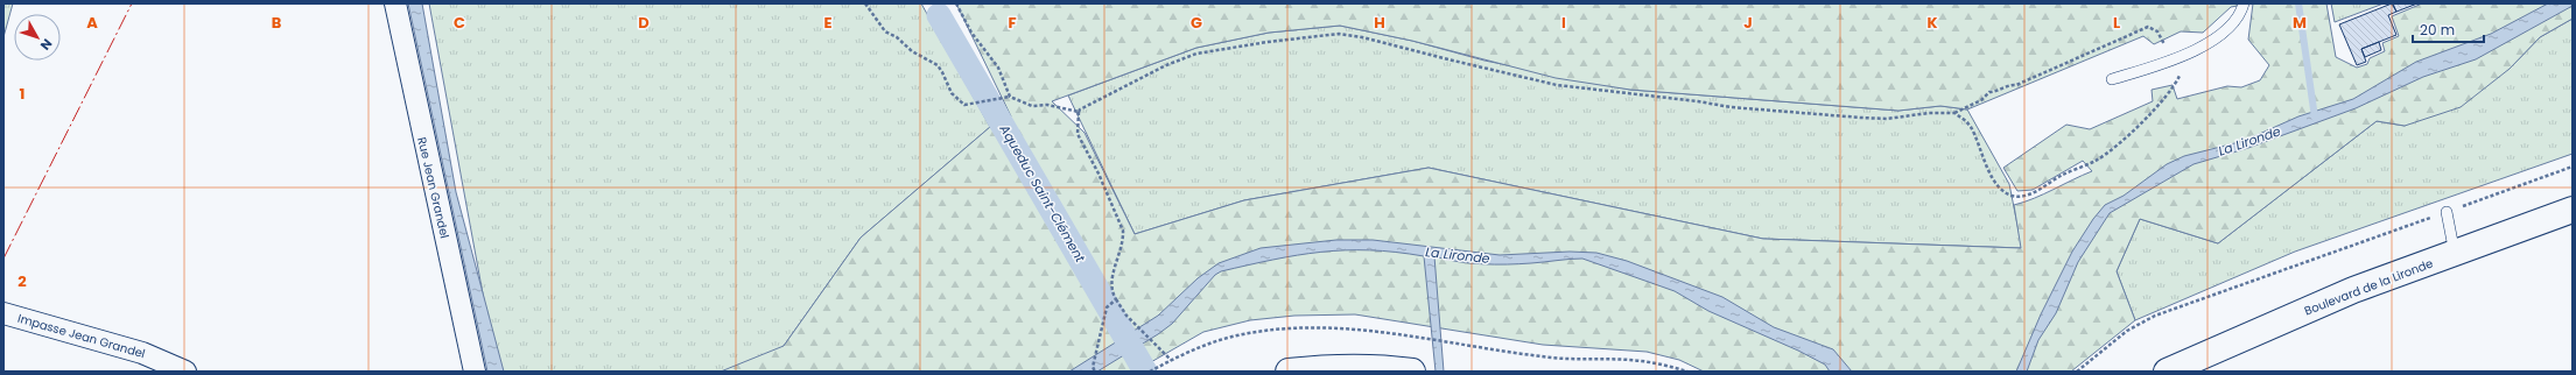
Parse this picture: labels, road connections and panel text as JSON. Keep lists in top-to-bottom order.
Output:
{
  "streets": {
    "street": ["Rue Jean Grandel", "Boulevard de la Lironde", "Impasse Jean Grandel"]
  },
  "water": ["La Lironde", "Aqueduc Saint-Clément"],
  "scale_bar": "20 m",
  "north": "bottom right",
  "grid": {
    "columns": [
      "A",
      "B",
      "C",
      "D",
      "E",
      "F",
      "G",
      "H",
      "I",
      "J",
      "K",
      "L",
      "M"
    ],
    "rows": ["1", "2"]
  }
}
